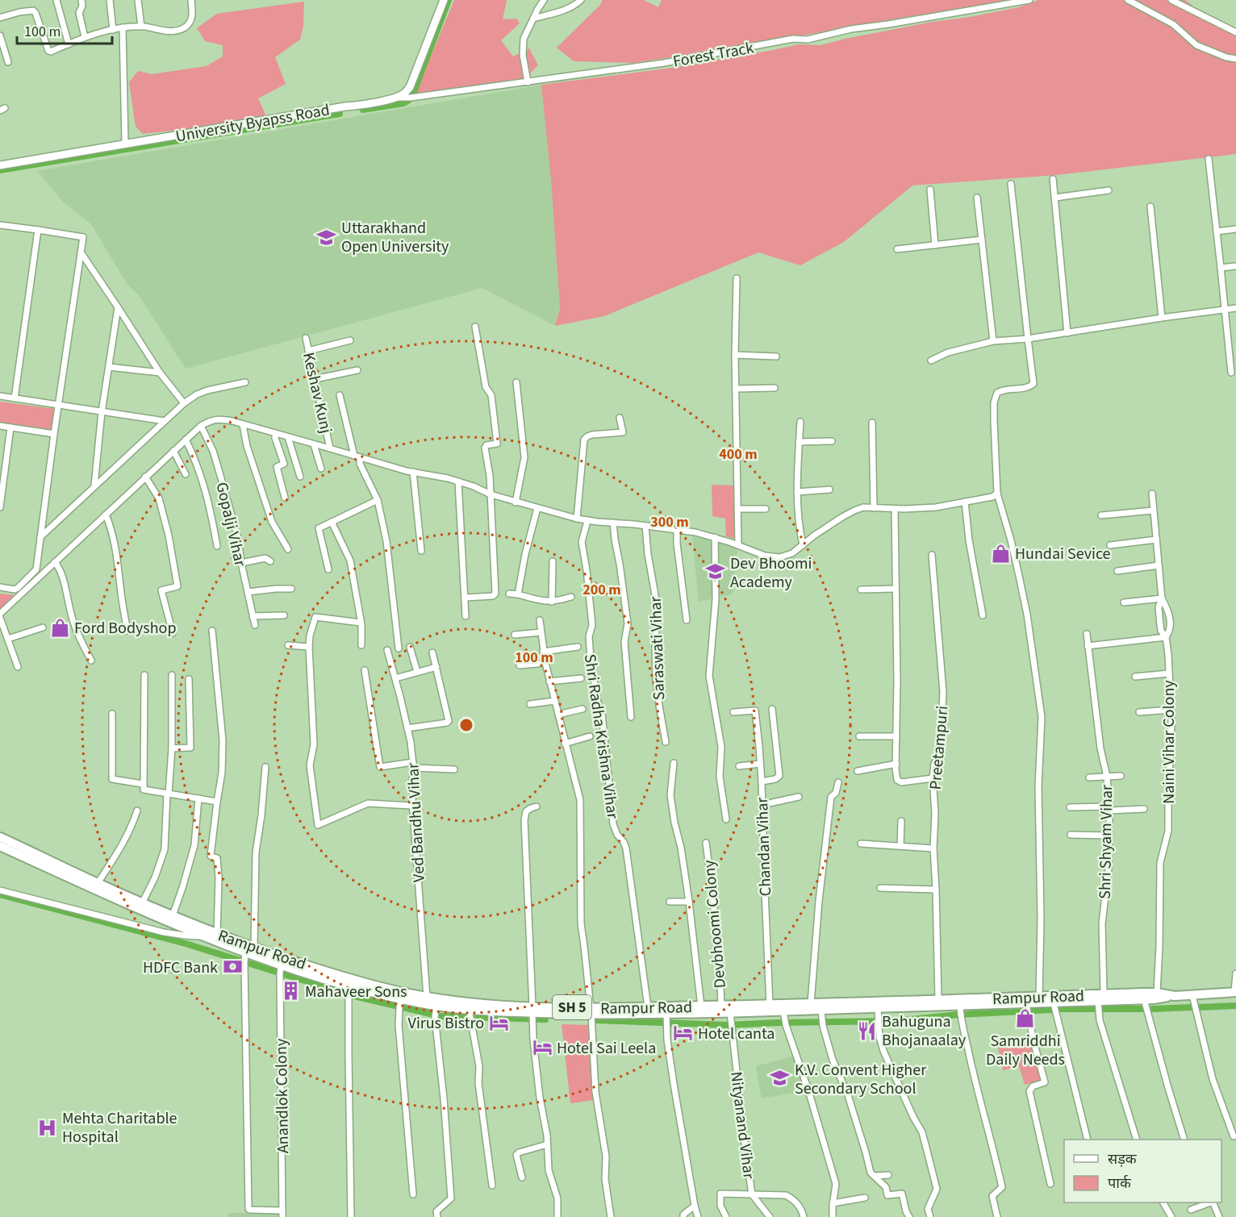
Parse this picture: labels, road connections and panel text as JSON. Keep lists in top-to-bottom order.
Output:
{
  "streets": {
    "main road": ["University Byapss Road", "Rampur Road", "SH 5"],
    "street": [
      "Forest Track",
      "Keshav Kunj",
      "Gopalji Vihar",
      "Saraswati Vihar",
      "Shri Radha Krishna Vihar",
      "Naini Vihar Colony",
      "Preetampuri",
      "Ved Bandhu Vihar",
      "Shri Shyam Vihar",
      "Chandan Vihar",
      "Devbhoomi Colony",
      "Anandlok Colony",
      "Nityanand Vihar"
    ]
  },
  "crossings": [
    ["Forest Track", "University Byapss Road"],
    ["Shri Radha Krishna Vihar", "Rampur Road"],
    ["Naini Vihar Colony", "Rampur Road"],
    ["Preetampuri", "Rampur Road"],
    ["Ved Bandhu Vihar", "Rampur Road"],
    ["Shri Shyam Vihar", "Rampur Road"],
    ["Chandan Vihar", "Rampur Road"],
    ["Devbhoomi Colony", "Rampur Road"]
  ],
  "places": {
    "school or university": ["Uttarakhand Open University", "Dev Bhoomi Academy", "K.V. Convent Higher Secondary School"],
    "shop": ["Hundai Sevice", "Ford Bodyshop", "Samriddhi Daily Needs"],
    "bank": ["HDFC Bank"],
    "building": ["Mahaveer Sons"],
    "hotel": ["Virus Bistro", "Hotel canta", "Hotel Sai Leela"],
    "restaurant": ["Bahuguna Bhojanaalay"],
    "hospital": ["Mehta Charitable Hospital"]
  },
  "legend": ["सड़क", "पार्क"],
  "scale_bar": "100 m",
  "rings": [
    "400 m",
    "300 m",
    "200 m",
    "100 m"
  ]
}
